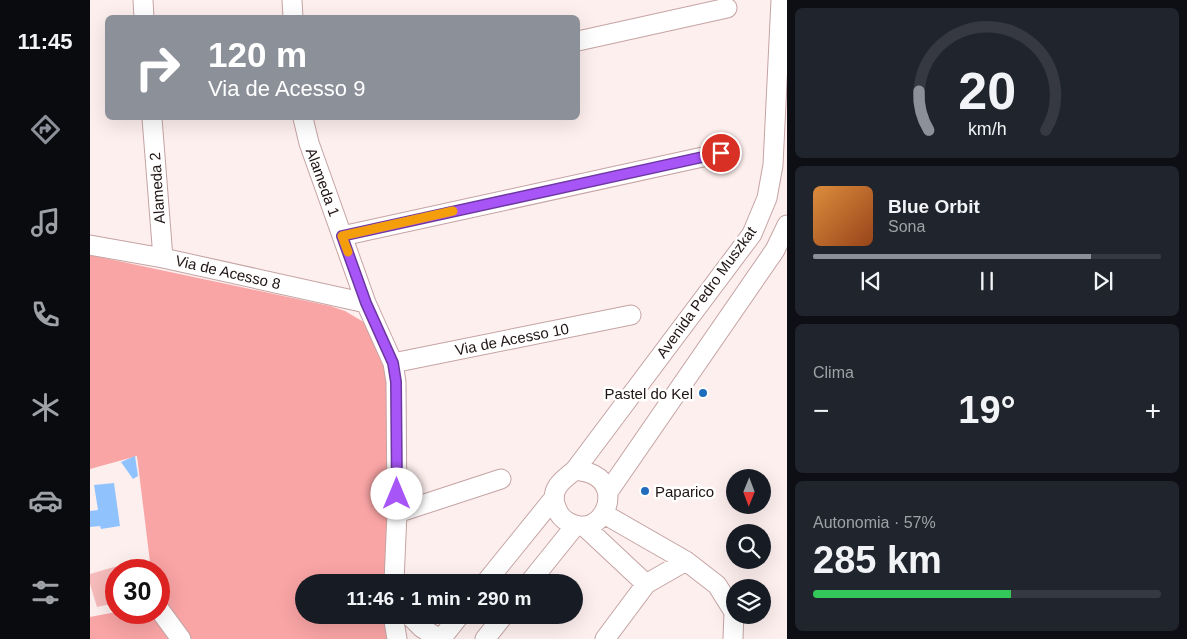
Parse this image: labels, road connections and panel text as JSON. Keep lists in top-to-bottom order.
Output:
{
  "streets": {
    "street": [
      "Alameda 1",
      "Alameda 2",
      "Via de Acesso 8",
      "Avenida Pedro Muszkat",
      "Via de Acesso 10"
    ]
  },
  "crossings": [
    ["Alameda 1", "Via de Acesso 8"],
    ["Alameda 1", "Via de Acesso 10"],
    ["Alameda 2", "Via de Acesso 8"]
  ],
  "places": ["Pastel do Kel", "Paparico"],
  "north": "bottom",
  "page": {
    "tabs": "11:45",
    "turn": ["120 m", "Via de Acesso 9"],
    "song": ["Blue Orbit", "Sona"],
    "tile": [
      "Clima",
      ["Autonomia · 57%", "285 km"]
    ],
    "heat": ["−", "19°", "+"],
    "limit": "30",
    "trip": "11:46 · 1 min · 290 m",
    "gauge": ["20", "km/h"]
  }
}
